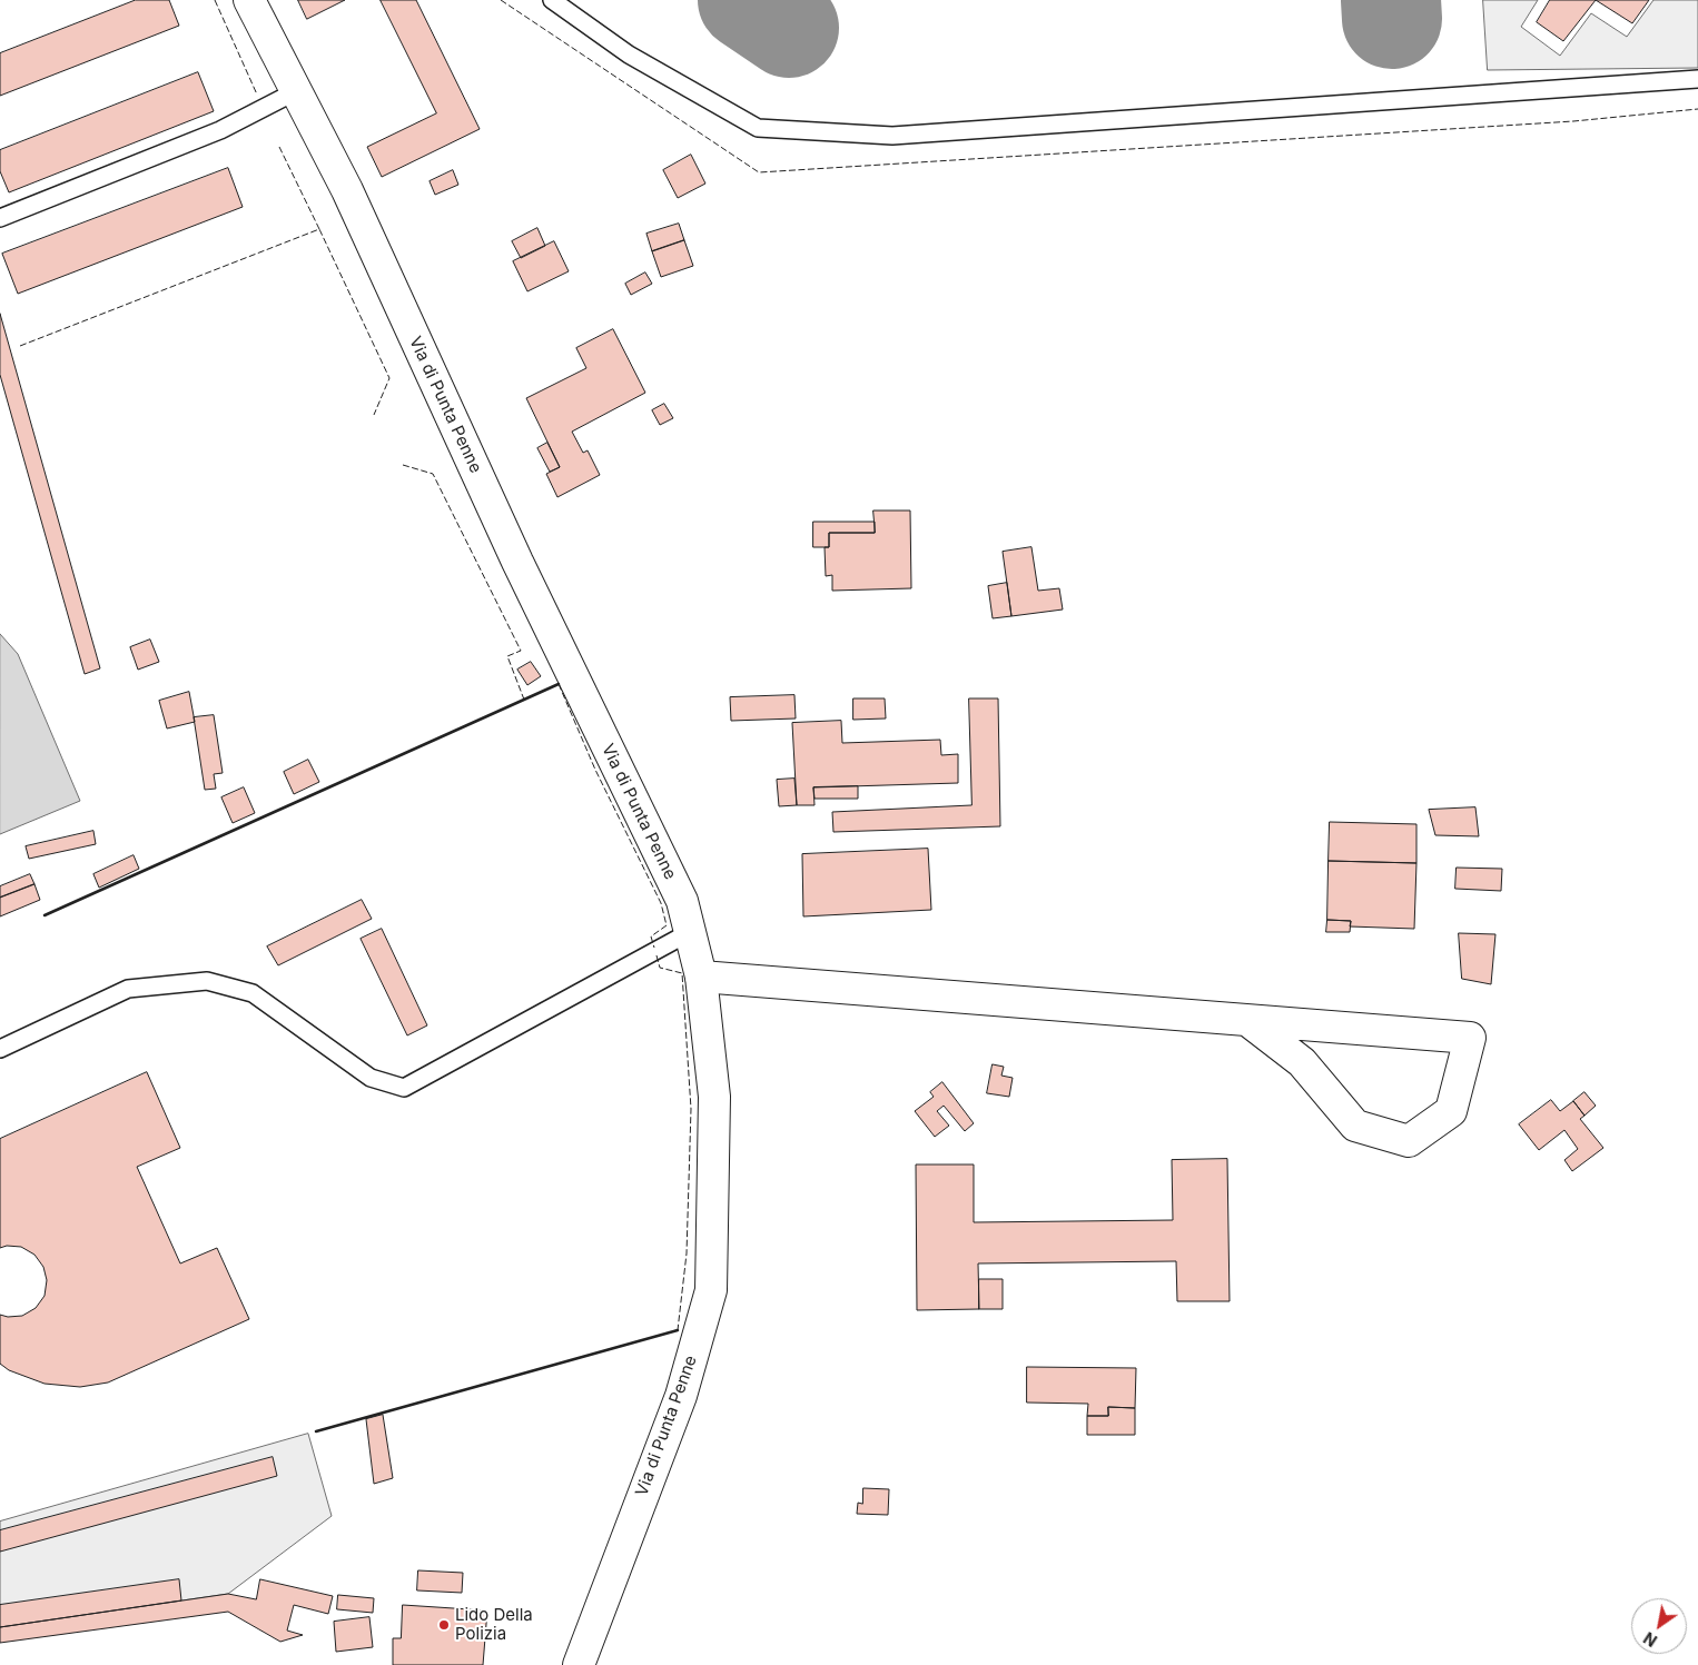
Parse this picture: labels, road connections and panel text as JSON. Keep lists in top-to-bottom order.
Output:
{
  "streets": {
    "street": ["Via di Punta Penne"]
  },
  "places": ["Lido Della Polizia"],
  "north": "bottom left"
}
